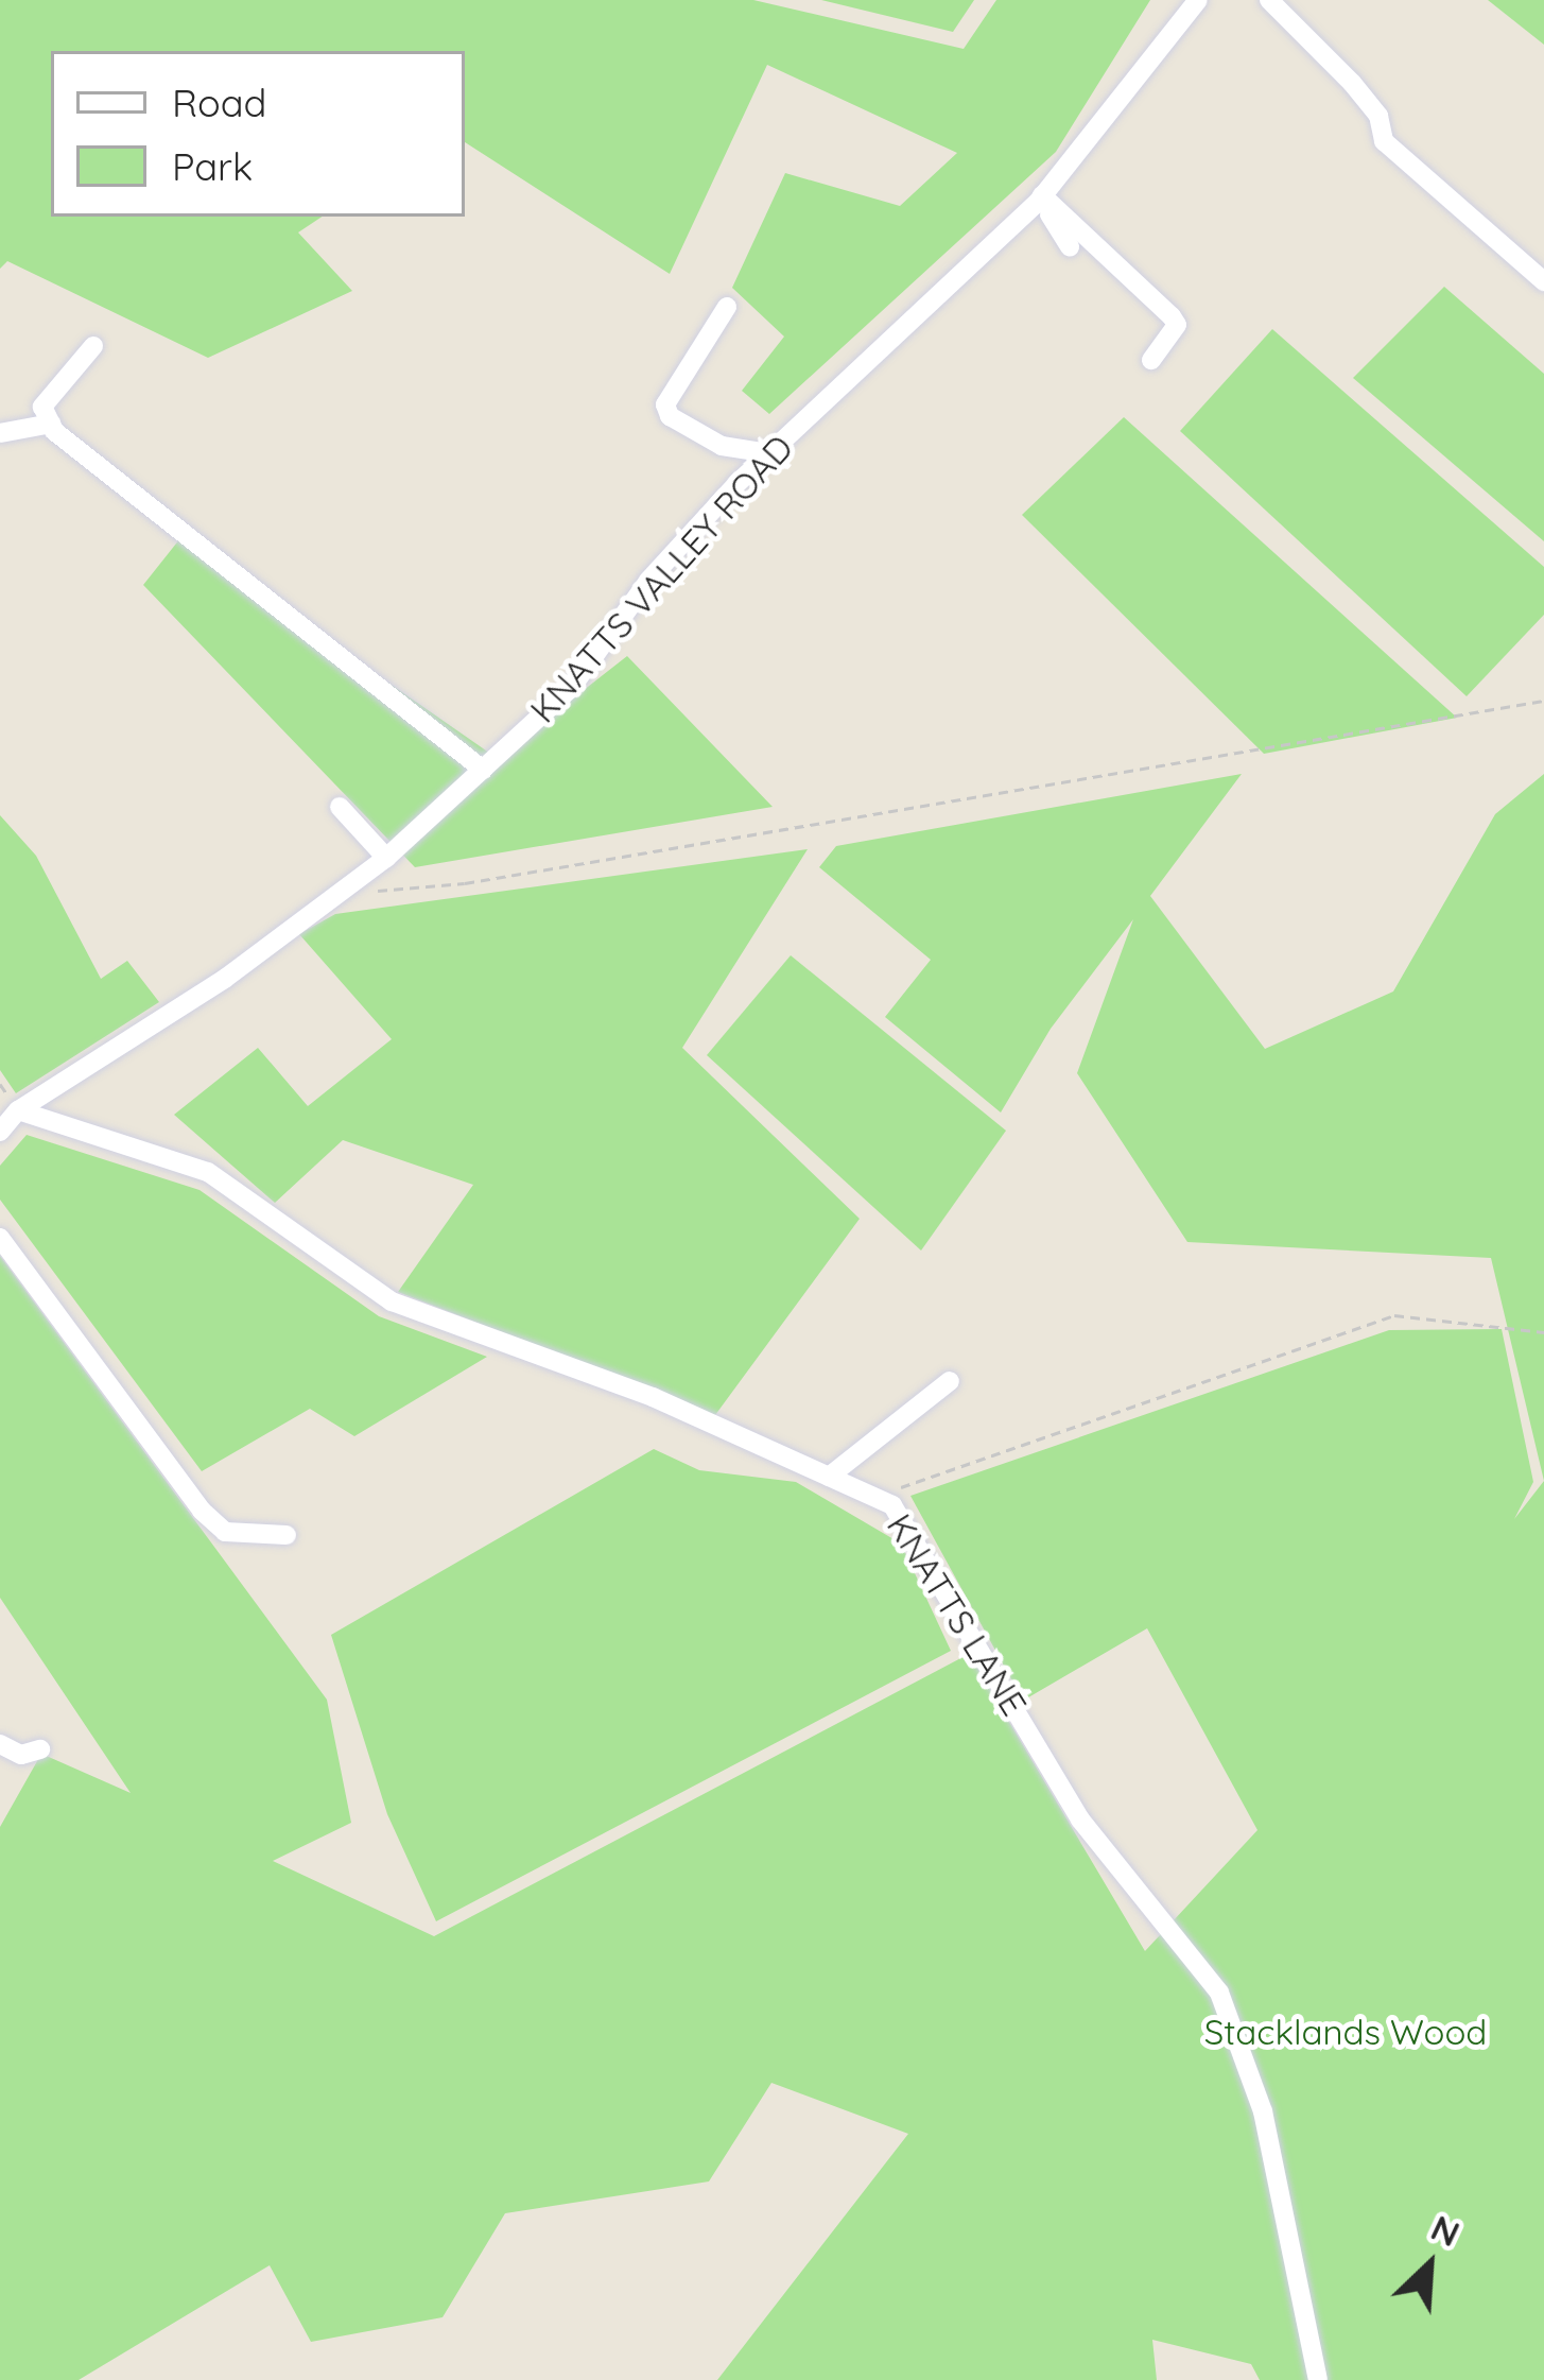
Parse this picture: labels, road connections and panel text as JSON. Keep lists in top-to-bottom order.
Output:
{
  "streets": {
    "street": ["KNATTS VALLEY ROAD", "KNATTS LANE"]
  },
  "crossings": [
    ["KNATTS VALLEY ROAD", "KNATTS LANE"]
  ],
  "parks": ["Stacklands Wood"],
  "legend": ["Road", "Park"],
  "north": "top right"
}
